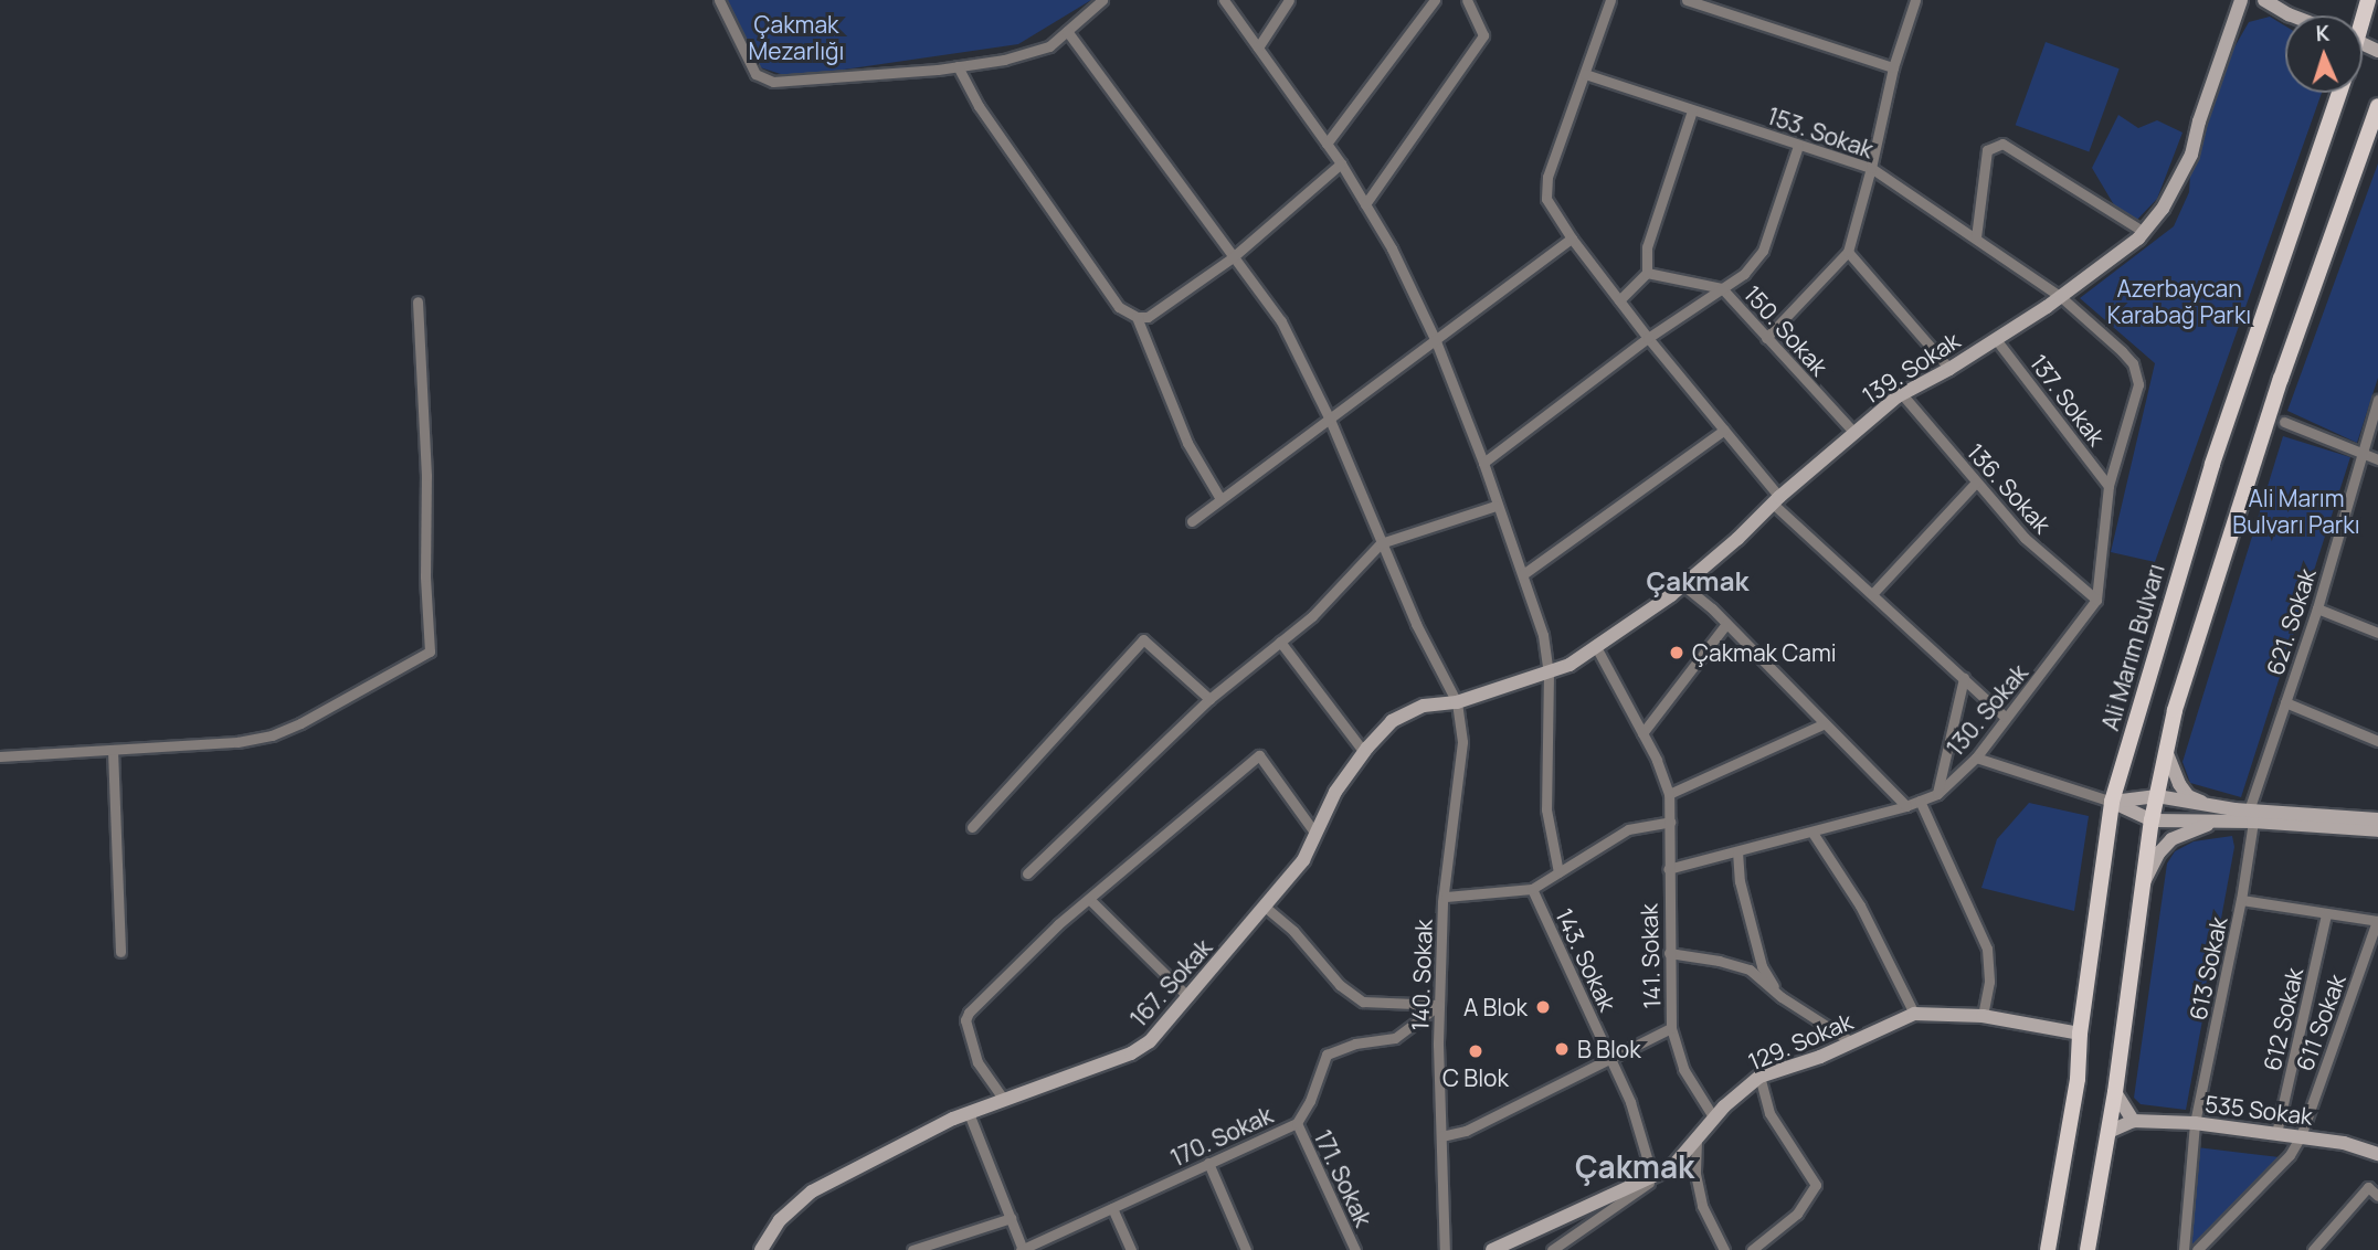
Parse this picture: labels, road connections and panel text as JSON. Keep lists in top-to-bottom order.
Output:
{
  "streets": {
    "main road": ["Ali Marım Bulvarı"],
    "street": [
      "153. Sokak",
      "150. Sokak",
      "139. Sokak",
      "137. Sokak",
      "136. Sokak",
      "621. Sokak",
      "130. Sokak",
      "141. Sokak",
      "143. Sokak",
      "613 Sokak",
      "140. Sokak",
      "167. Sokak",
      "612 Sokak",
      "611 Sokak",
      "129. Sokak",
      "535 Sokak",
      "170. Sokak",
      "171. Sokak"
    ]
  },
  "crossings": [
    ["153. Sokak", "139. Sokak"],
    ["153. Sokak", "130. Sokak"],
    ["150. Sokak", "139. Sokak"],
    ["139. Sokak", "137. Sokak"],
    ["139. Sokak", "136. Sokak"],
    ["139. Sokak", "141. Sokak"],
    ["139. Sokak", "140. Sokak"],
    ["139. Sokak", "167. Sokak"],
    ["137. Sokak", "130. Sokak"],
    ["136. Sokak", "130. Sokak"],
    ["621. Sokak", "613 Sokak"],
    ["Ali Marım Bulvarı", "129. Sokak"],
    ["130. Sokak", "141. Sokak"],
    ["141. Sokak", "143. Sokak"],
    ["141. Sokak", "140. Sokak"],
    ["143. Sokak", "129. Sokak"],
    ["613 Sokak", "535 Sokak"],
    ["140. Sokak", "167. Sokak"],
    ["140. Sokak", "170. Sokak"],
    ["612 Sokak", "535 Sokak"],
    ["611 Sokak", "535 Sokak"],
    ["170. Sokak", "171. Sokak"]
  ],
  "districts": ["Çakmak", "Çakmak"],
  "parks": ["Çakmak Mezarlığı", "Azerbaycan Karabağ Parkı", "Ali Marım Bulvarı Parkı"],
  "places": [
    "Çakmak Cami",
    "A Blok",
    "B Blok",
    "C Blok"
  ],
  "north": "top"
}
